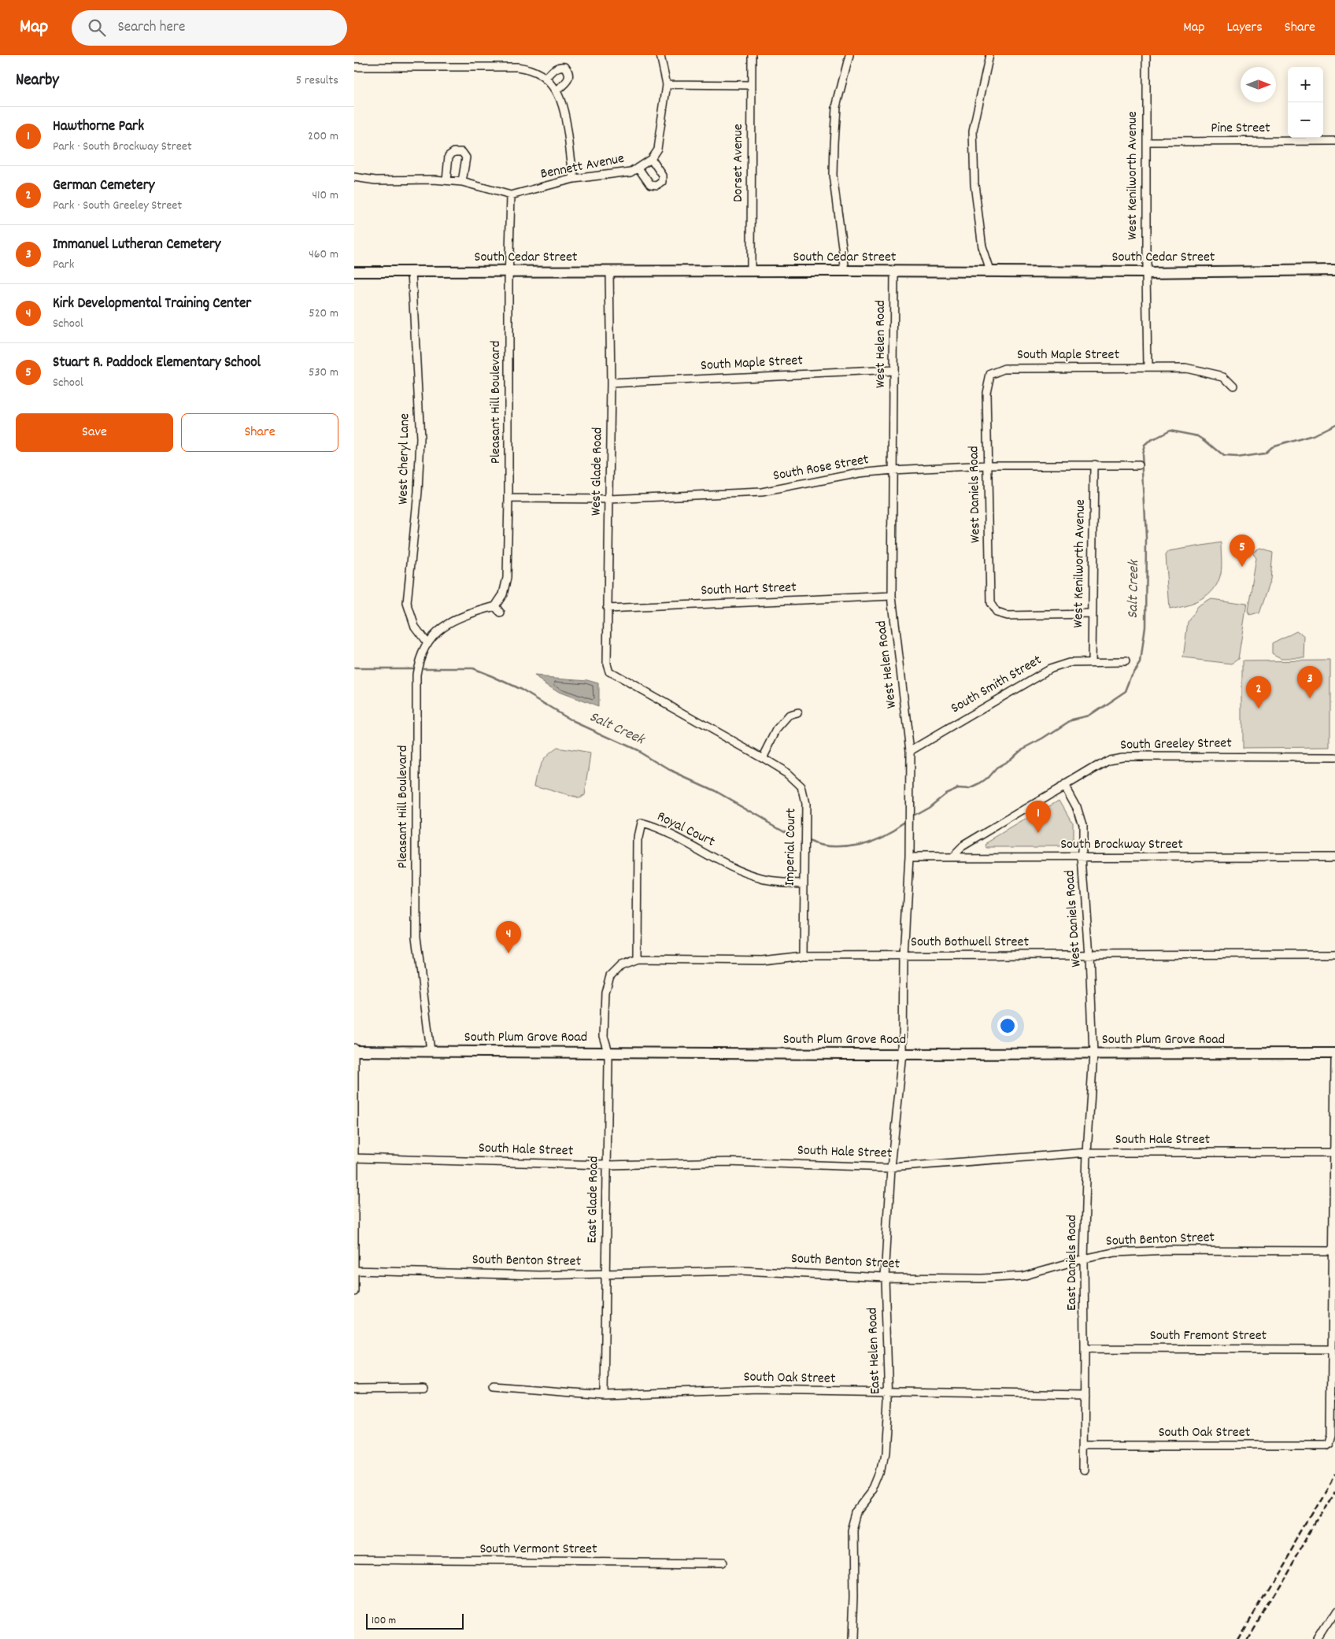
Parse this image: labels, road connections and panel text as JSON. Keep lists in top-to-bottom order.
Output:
{
  "streets": {
    "street": [
      "Pine Street",
      "Dorset Avenue",
      "Bennett Avenue",
      "West Kenilworth Avenue",
      "South Cedar Street",
      "West Helen Road",
      "South Maple Street",
      "Pleasant Hill Boulevard",
      "West Cheryl Lane",
      "South Rose Street",
      "West Glade Road",
      "West Daniels Road",
      "South Hart Street",
      "South Smith Street",
      "South Greeley Street",
      "Royal Court",
      "South Brockway Street",
      "Imperial Court",
      "South Bothwell Street",
      "South Plum Grove Road",
      "South Hale Street",
      "East Glade Road",
      "South Benton Street",
      "East Daniels Road",
      "South Fremont Street",
      "East Helen Road",
      "South Oak Street",
      "South Vermont Street"
    ]
  },
  "crossings": [
    ["Pine Street", "West Kenilworth Avenue"],
    ["Dorset Avenue", "South Cedar Street"],
    ["Bennett Avenue", "Pleasant Hill Boulevard"],
    ["West Kenilworth Avenue", "South Cedar Street"],
    ["West Kenilworth Avenue", "South Maple Street"],
    ["West Kenilworth Avenue", "South Rose Street"],
    ["West Kenilworth Avenue", "West Daniels Road"],
    ["West Kenilworth Avenue", "South Smith Street"],
    ["South Cedar Street", "West Helen Road"],
    ["South Cedar Street", "Pleasant Hill Boulevard"],
    ["South Cedar Street", "West Cheryl Lane"],
    ["South Cedar Street", "West Glade Road"],
    ["West Helen Road", "South Maple Street"],
    ["West Helen Road", "South Rose Street"],
    ["West Helen Road", "South Hart Street"],
    ["West Helen Road", "South Smith Street"],
    ["West Helen Road", "South Brockway Street"],
    ["West Helen Road", "South Bothwell Street"],
    ["West Helen Road", "South Plum Grove Road"],
    ["West Helen Road", "East Helen Road"],
    ["South Maple Street", "West Glade Road"],
    ["South Maple Street", "West Daniels Road"],
    ["Pleasant Hill Boulevard", "West Cheryl Lane"],
    ["Pleasant Hill Boulevard", "South Rose Street"],
    ["Pleasant Hill Boulevard", "South Plum Grove Road"],
    ["South Rose Street", "West Glade Road"],
    ["South Rose Street", "West Daniels Road"],
    ["West Glade Road", "South Hart Street"],
    ["West Glade Road", "Imperial Court"],
    ["West Daniels Road", "South Greeley Street"],
    ["West Daniels Road", "South Brockway Street"],
    ["West Daniels Road", "South Bothwell Street"],
    ["West Daniels Road", "South Plum Grove Road"],
    ["West Daniels Road", "East Daniels Road"],
    ["South Greeley Street", "South Brockway Street"],
    ["Royal Court", "Imperial Court"],
    ["Royal Court", "South Bothwell Street"],
    ["Imperial Court", "South Bothwell Street"],
    ["South Bothwell Street", "South Plum Grove Road"],
    ["South Bothwell Street", "East Glade Road"],
    ["South Plum Grove Road", "East Glade Road"],
    ["South Plum Grove Road", "East Daniels Road"],
    ["South Plum Grove Road", "East Helen Road"],
    ["South Hale Street", "East Glade Road"],
    ["South Hale Street", "East Daniels Road"],
    ["South Hale Street", "East Helen Road"],
    ["East Glade Road", "South Benton Street"],
    ["East Glade Road", "South Oak Street"],
    ["South Benton Street", "East Daniels Road"],
    ["South Benton Street", "East Helen Road"],
    ["East Daniels Road", "South Fremont Street"],
    ["East Daniels Road", "South Oak Street"],
    ["South Fremont Street", "South Oak Street"],
    ["East Helen Road", "South Oak Street"]
  ],
  "water": ["Salt Creek"],
  "scale_bar": "100 m",
  "north": "right",
  "page": {
    "header": "Map",
    "search": "Search here",
    "nav": ["Map", "Layers", "Share"],
    "heading": ["Nearby", "5 results"],
    "map_buttons": ["+", "−"],
    "list": [
      {
        "mark": "1",
        "name": "Hawthorne Park",
        "note": "Park · South Brockway Street",
        "value": "200 m"
      },
      {
        "mark": "2",
        "name": "German Cemetery",
        "note": "Park · South Greeley Street",
        "value": "410 m"
      },
      {
        "mark": "3",
        "name": "Immanuel Lutheran Cemetery",
        "note": "Park",
        "value": "460 m"
      },
      {
        "mark": "4",
        "name": "Kirk Developmental Training Center",
        "note": "School",
        "value": "520 m"
      },
      {
        "mark": "5",
        "name": "Stuart R. Paddock Elementary School",
        "note": "School",
        "value": "530 m"
      }
    ],
    "buttons": ["Save", "Share"],
    "pins": [
      "5",
      "3",
      "2",
      "1",
      "4"
    ],
    "scale": "100 m"
  }
}
